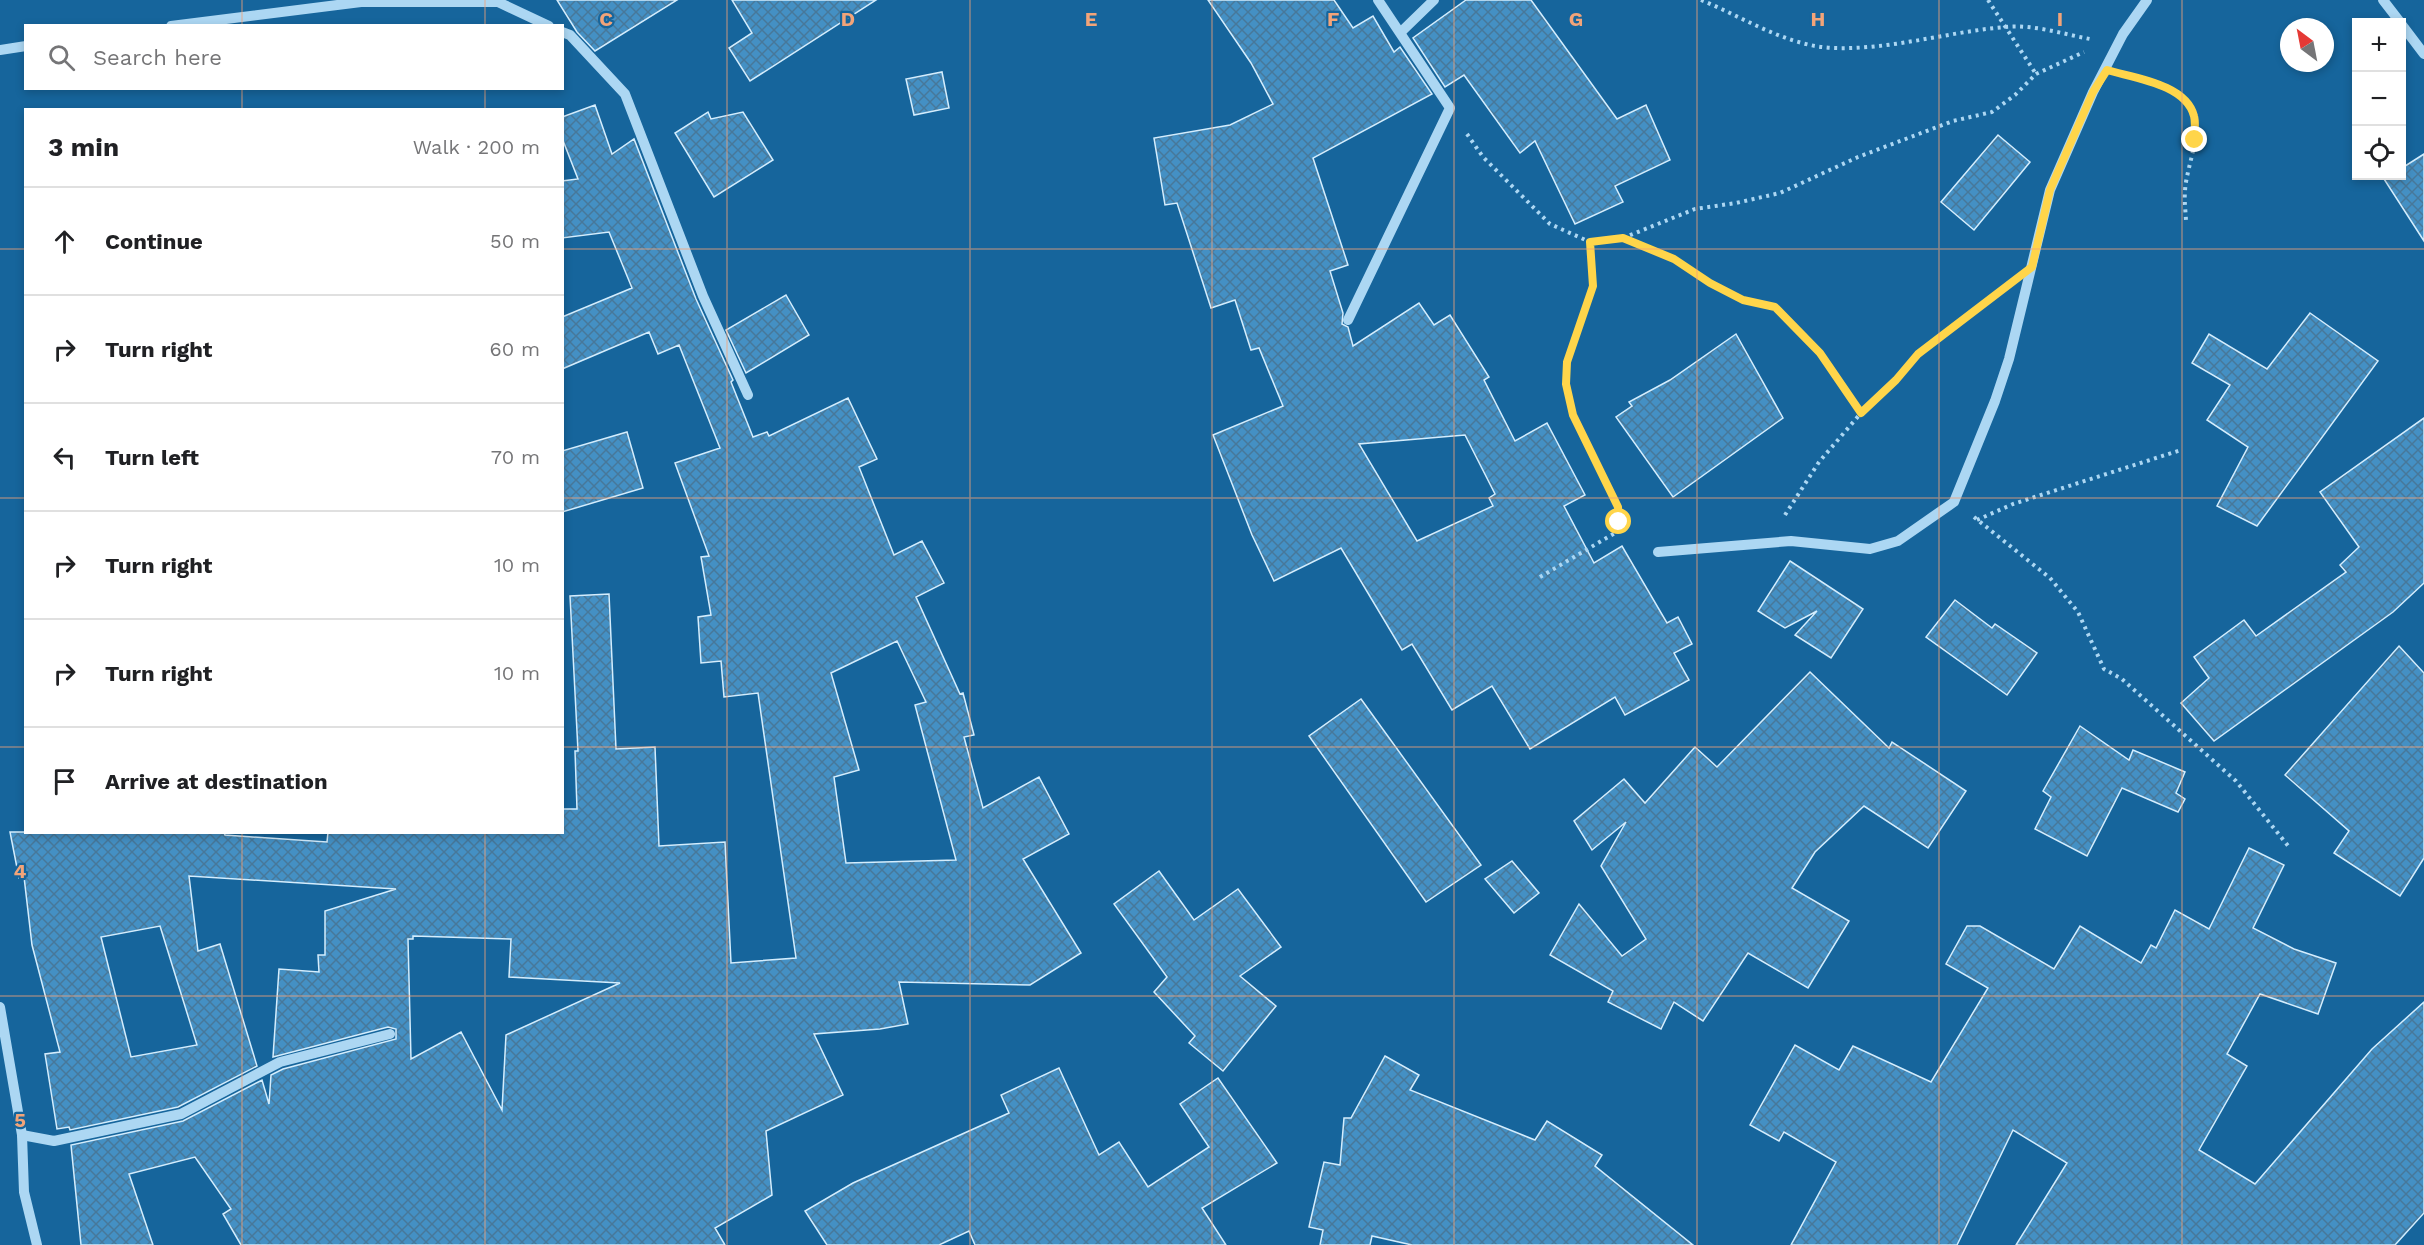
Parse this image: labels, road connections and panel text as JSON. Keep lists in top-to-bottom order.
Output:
{
  "north": "top left",
  "page": {
    "map_buttons": ["+", "−"],
    "search": "Search here",
    "heading": ["3 min", "Walk · 200 m"],
    "list": [
      ["Continue", "50 m"],
      ["Turn right", "60 m"],
      ["Turn left", "70 m"],
      ["Turn right", "10 m"],
      ["Turn right", "10 m"],
      "Arrive at destination"
    ]
  },
  "grid": {
    "columns": [
      "C",
      "D",
      "E",
      "F",
      "G",
      "H",
      "I"
    ],
    "rows": ["4", "5"]
  }
}
